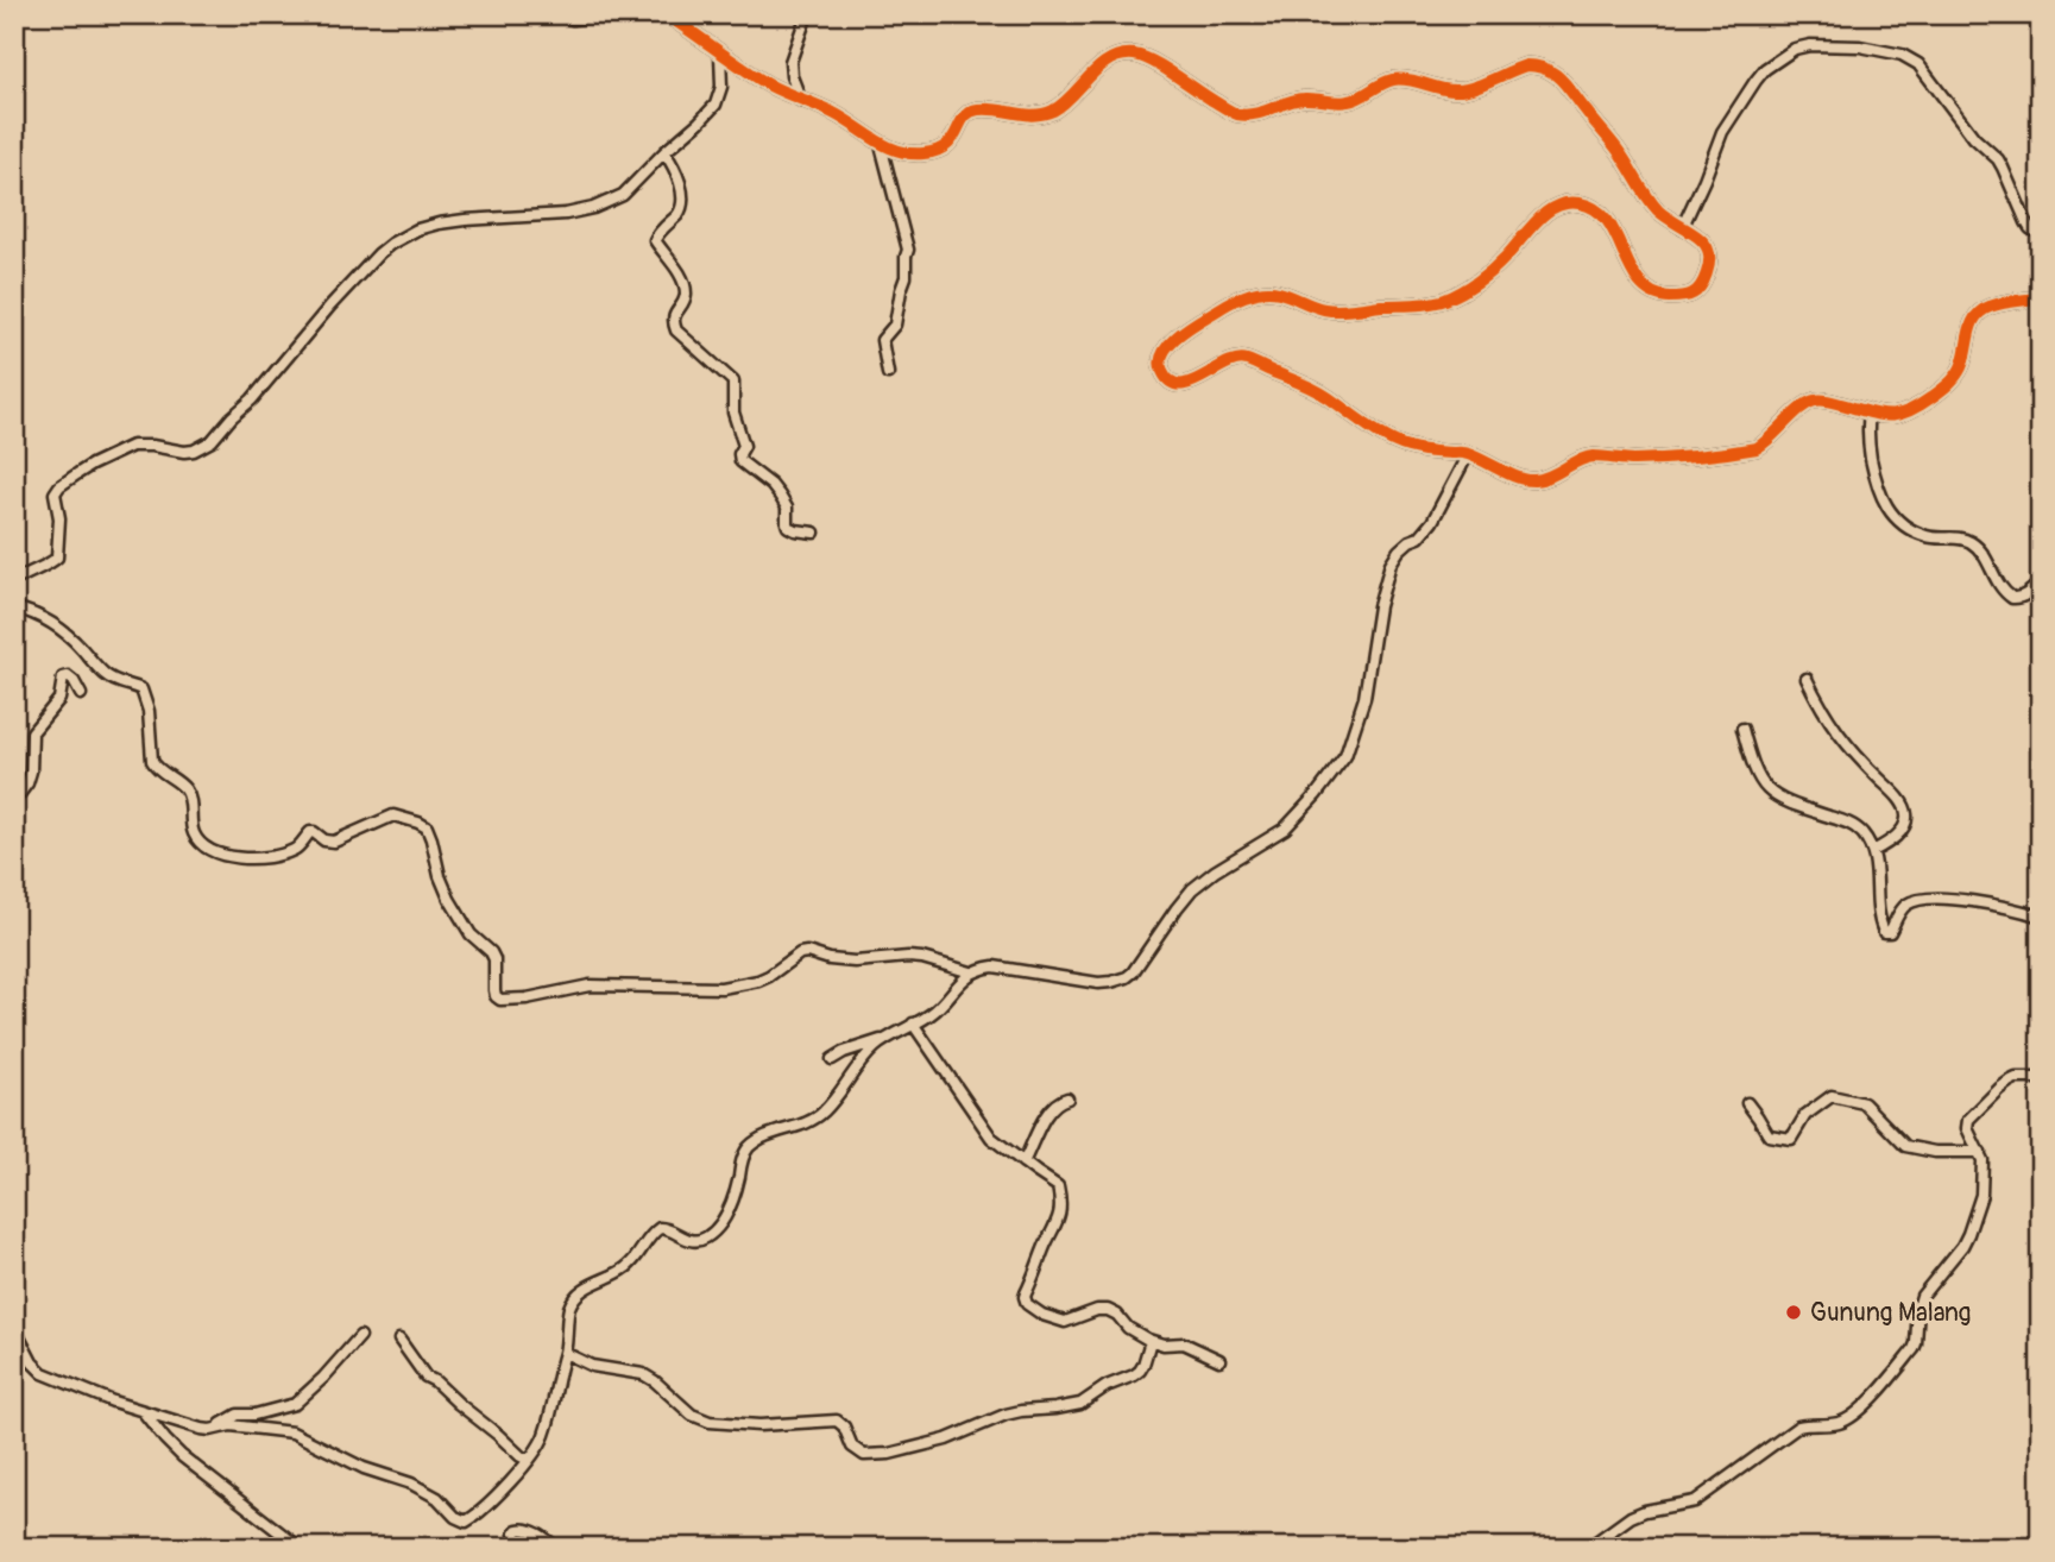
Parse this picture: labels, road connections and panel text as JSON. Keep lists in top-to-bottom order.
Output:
{
  "places": ["Gunung Malang"]
}
